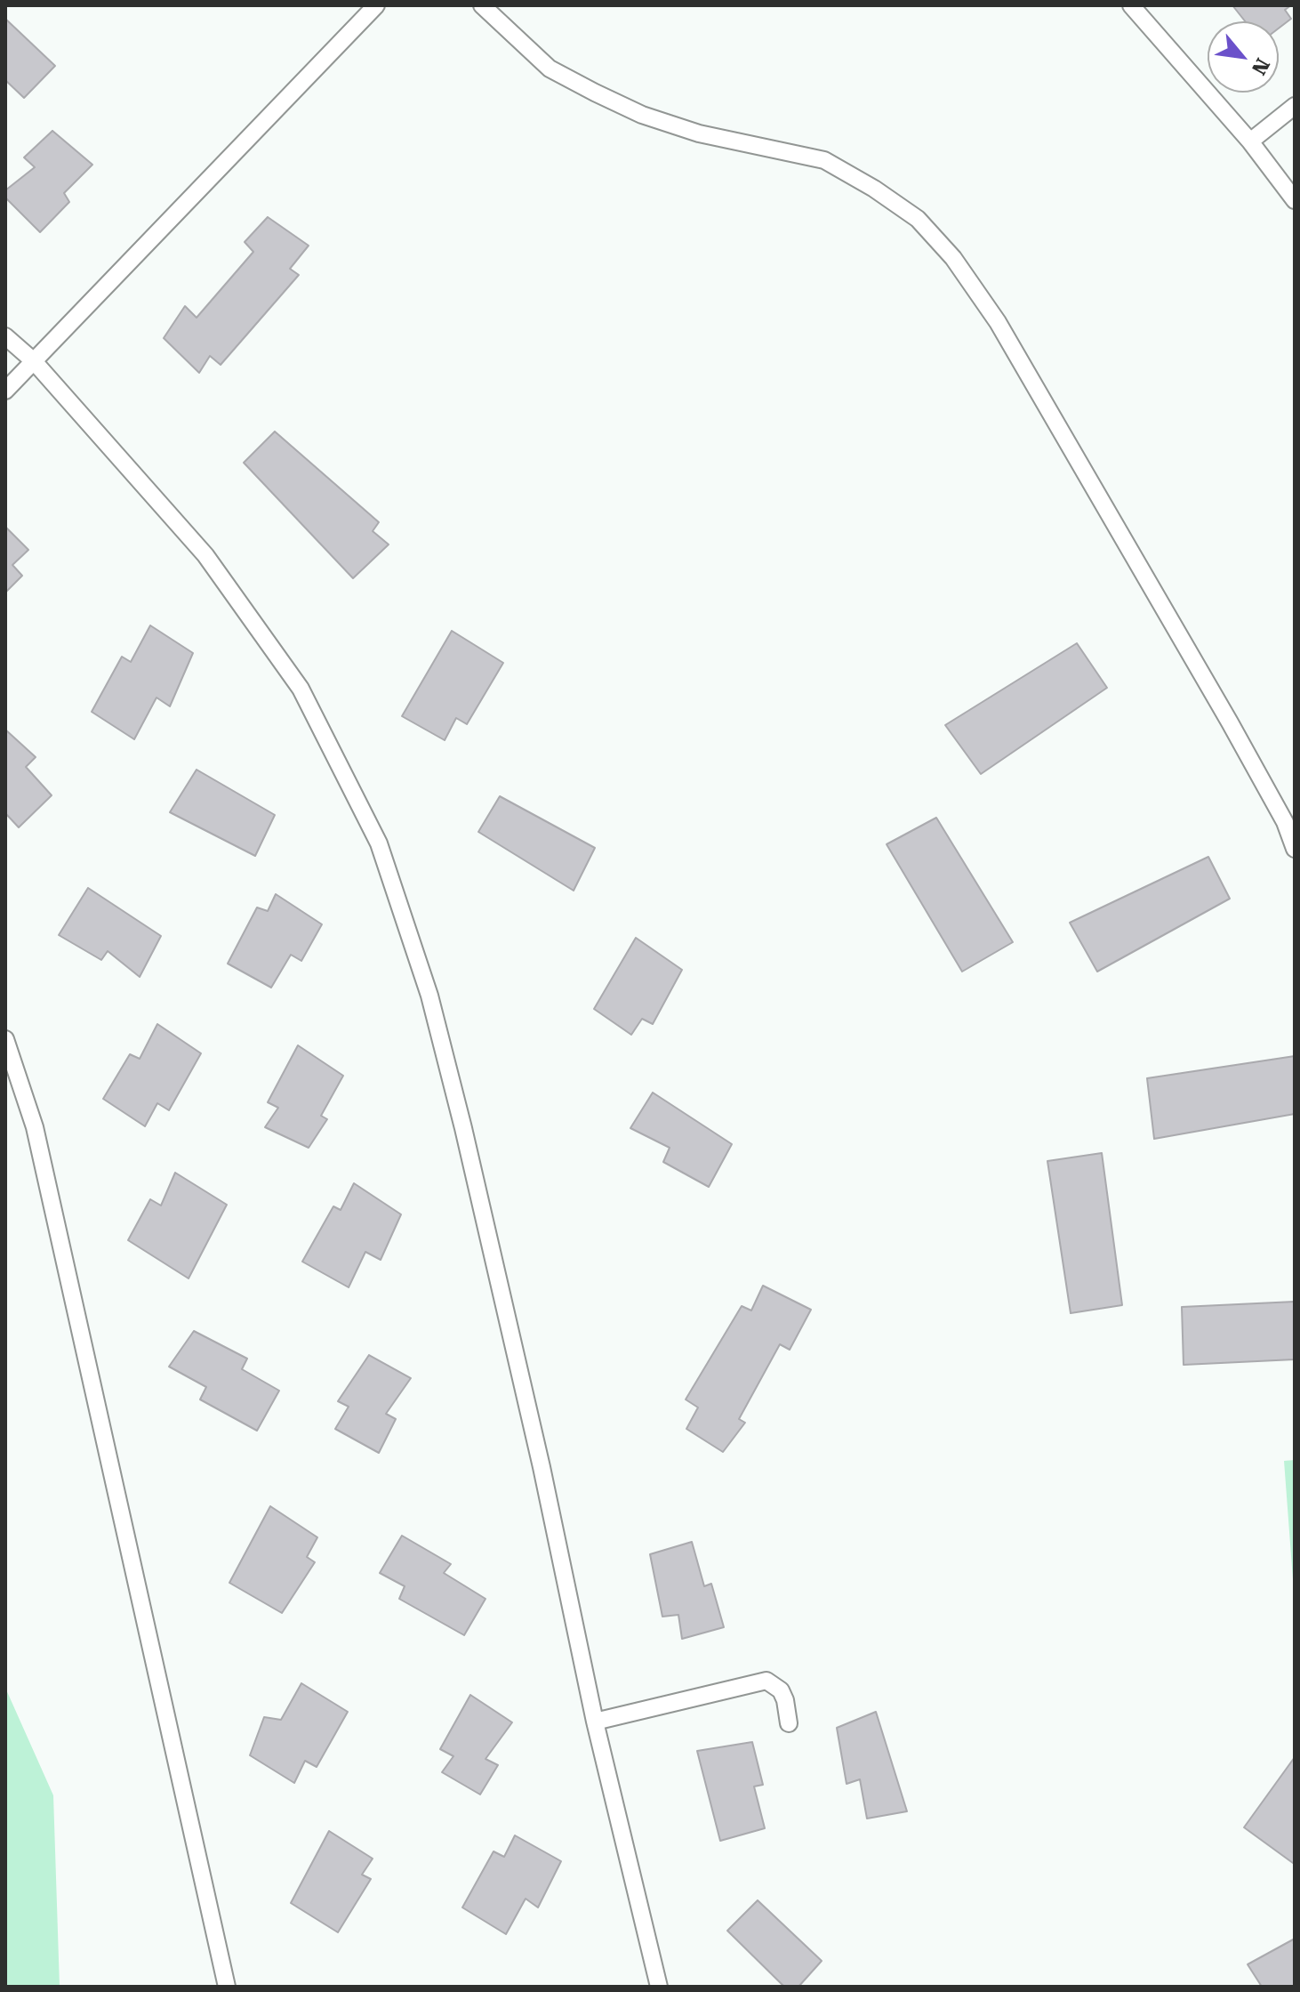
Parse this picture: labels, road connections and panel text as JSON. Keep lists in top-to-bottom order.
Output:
{
  "north": "bottom right"
}
